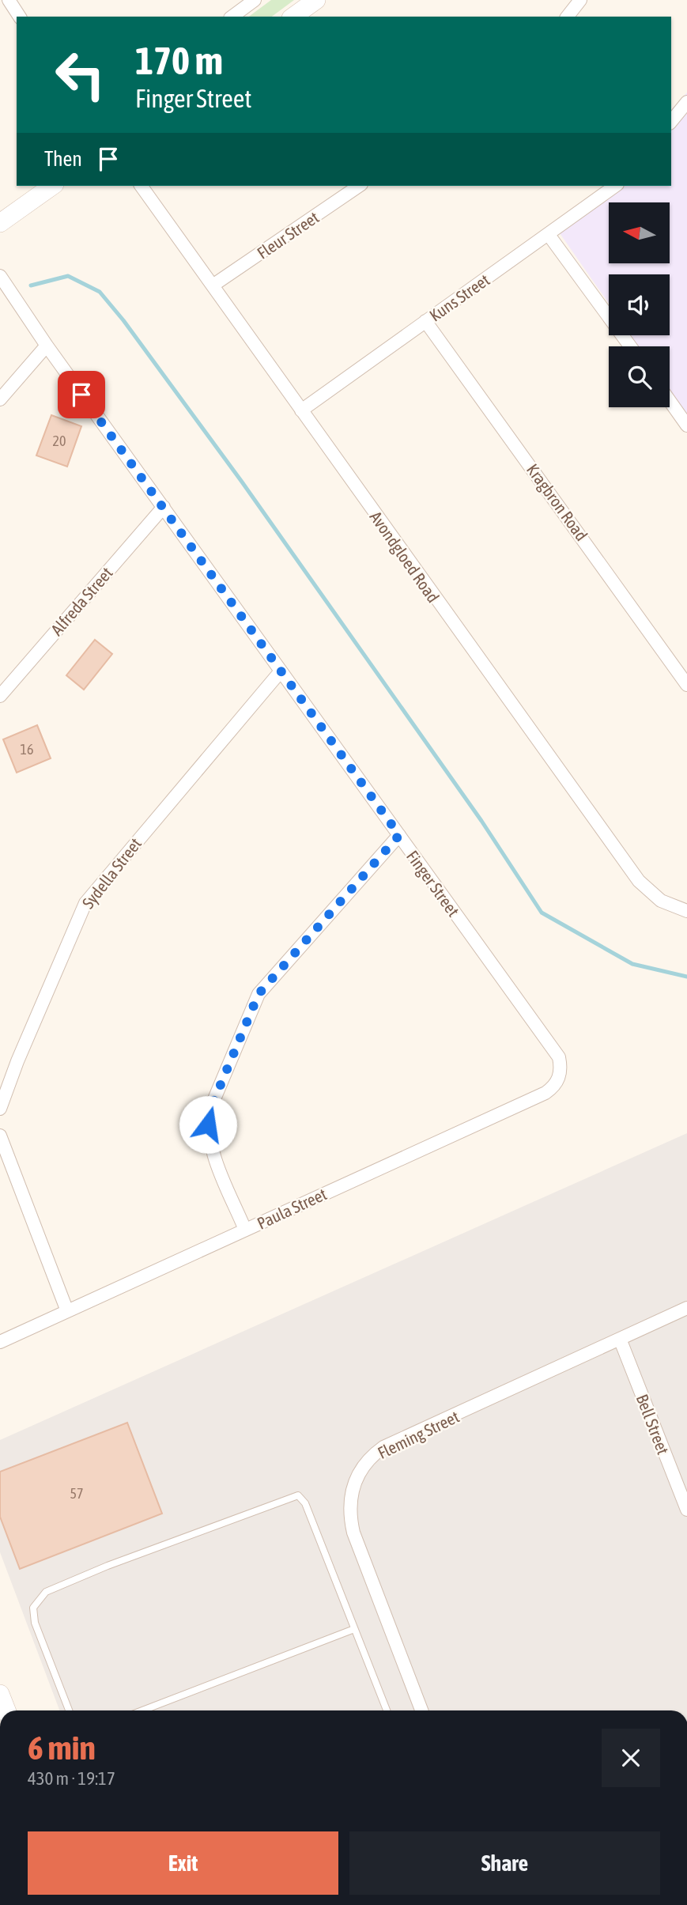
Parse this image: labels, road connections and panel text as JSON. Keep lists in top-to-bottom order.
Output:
{
  "streets": {
    "street": [
      "Fleur Street",
      "Kuns Street",
      "Kragbron Road",
      "Avondgloed Road",
      "Alfreda Street",
      "Sydella Street",
      "Finger Street",
      "Paula Street",
      "Bell Street",
      "Fleming Street"
    ]
  },
  "crossings": [
    ["Fleur Street", "Avondgloed Road"],
    ["Kuns Street", "Kragbron Road"],
    ["Kuns Street", "Avondgloed Road"],
    ["Alfreda Street", "Finger Street"],
    ["Sydella Street", "Finger Street"],
    ["Finger Street", "Paula Street"],
    ["Bell Street", "Fleming Street"]
  ],
  "house_numbers": ["20", "16", "57"],
  "north": "left",
  "page": {
    "turn": ["170 m", "Finger Street"],
    "then": "Then",
    "heading": ["6 min", "430 m · 19:17"],
    "buttons": ["Exit", "Share"]
  }
}
